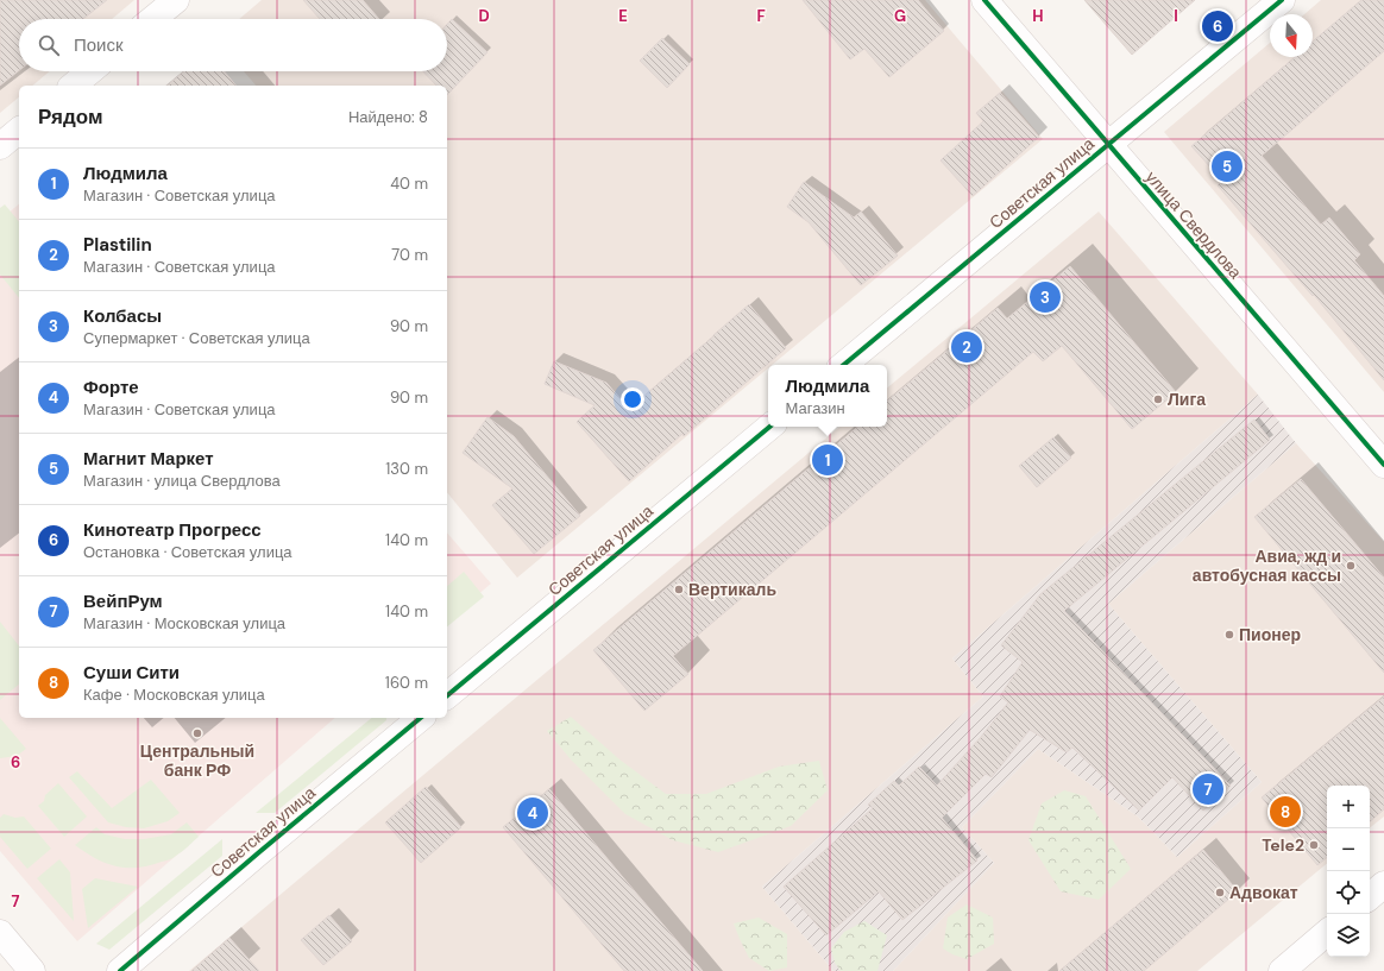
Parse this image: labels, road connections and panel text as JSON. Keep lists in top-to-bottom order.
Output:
{
  "streets": {
    "street": ["Советская улица", "улица Свердлова"]
  },
  "crossings": [
    ["Советская улица", "улица Свердлова"]
  ],
  "places": [
    "Лига",
    "Авиа, жд и автобусная кассы",
    "Вертикаль",
    "Пионер",
    "Центральный банк РФ",
    "Tele2",
    "Адвокат"
  ],
  "north": "bottom",
  "page": {
    "pins": [
      "6",
      "5",
      "3",
      "2",
      "1",
      "7",
      "8",
      "4"
    ],
    "search": "Поиск",
    "heading": ["Рядом", "Найдено: 8"],
    "list": [
      {
        "mark": "1",
        "name": "Людмила",
        "note": "Магазин · Советская улица",
        "value": "40 m"
      },
      {
        "mark": "2",
        "name": "Plastilin",
        "note": "Магазин · Советская улица",
        "value": "70 m"
      },
      {
        "mark": "3",
        "name": "Колбасы",
        "note": "Супермаркет · Советская улица",
        "value": "90 m"
      },
      {
        "mark": "4",
        "name": "Форте",
        "note": "Магазин · Советская улица",
        "value": "90 m"
      },
      {
        "mark": "5",
        "name": "Магнит Маркет",
        "note": "Магазин · улица Свердлова",
        "value": "130 m"
      },
      {
        "mark": "6",
        "name": "Кинотеатр Прогресс",
        "note": "Остановка · Советская улица",
        "value": "140 m"
      },
      {
        "mark": "7",
        "name": "ВейпРум",
        "note": "Магазин · Московская улица",
        "value": "140 m"
      },
      {
        "mark": "8",
        "name": "Суши Сити",
        "note": "Кафе · Московская улица",
        "value": "160 m"
      }
    ],
    "popup": ["Людмила", "Магазин"],
    "map_buttons": ["+", "−"]
  },
  "grid": {
    "columns": [
      "D",
      "E",
      "F",
      "G",
      "H",
      "I"
    ],
    "rows": ["6", "7"]
  }
}
